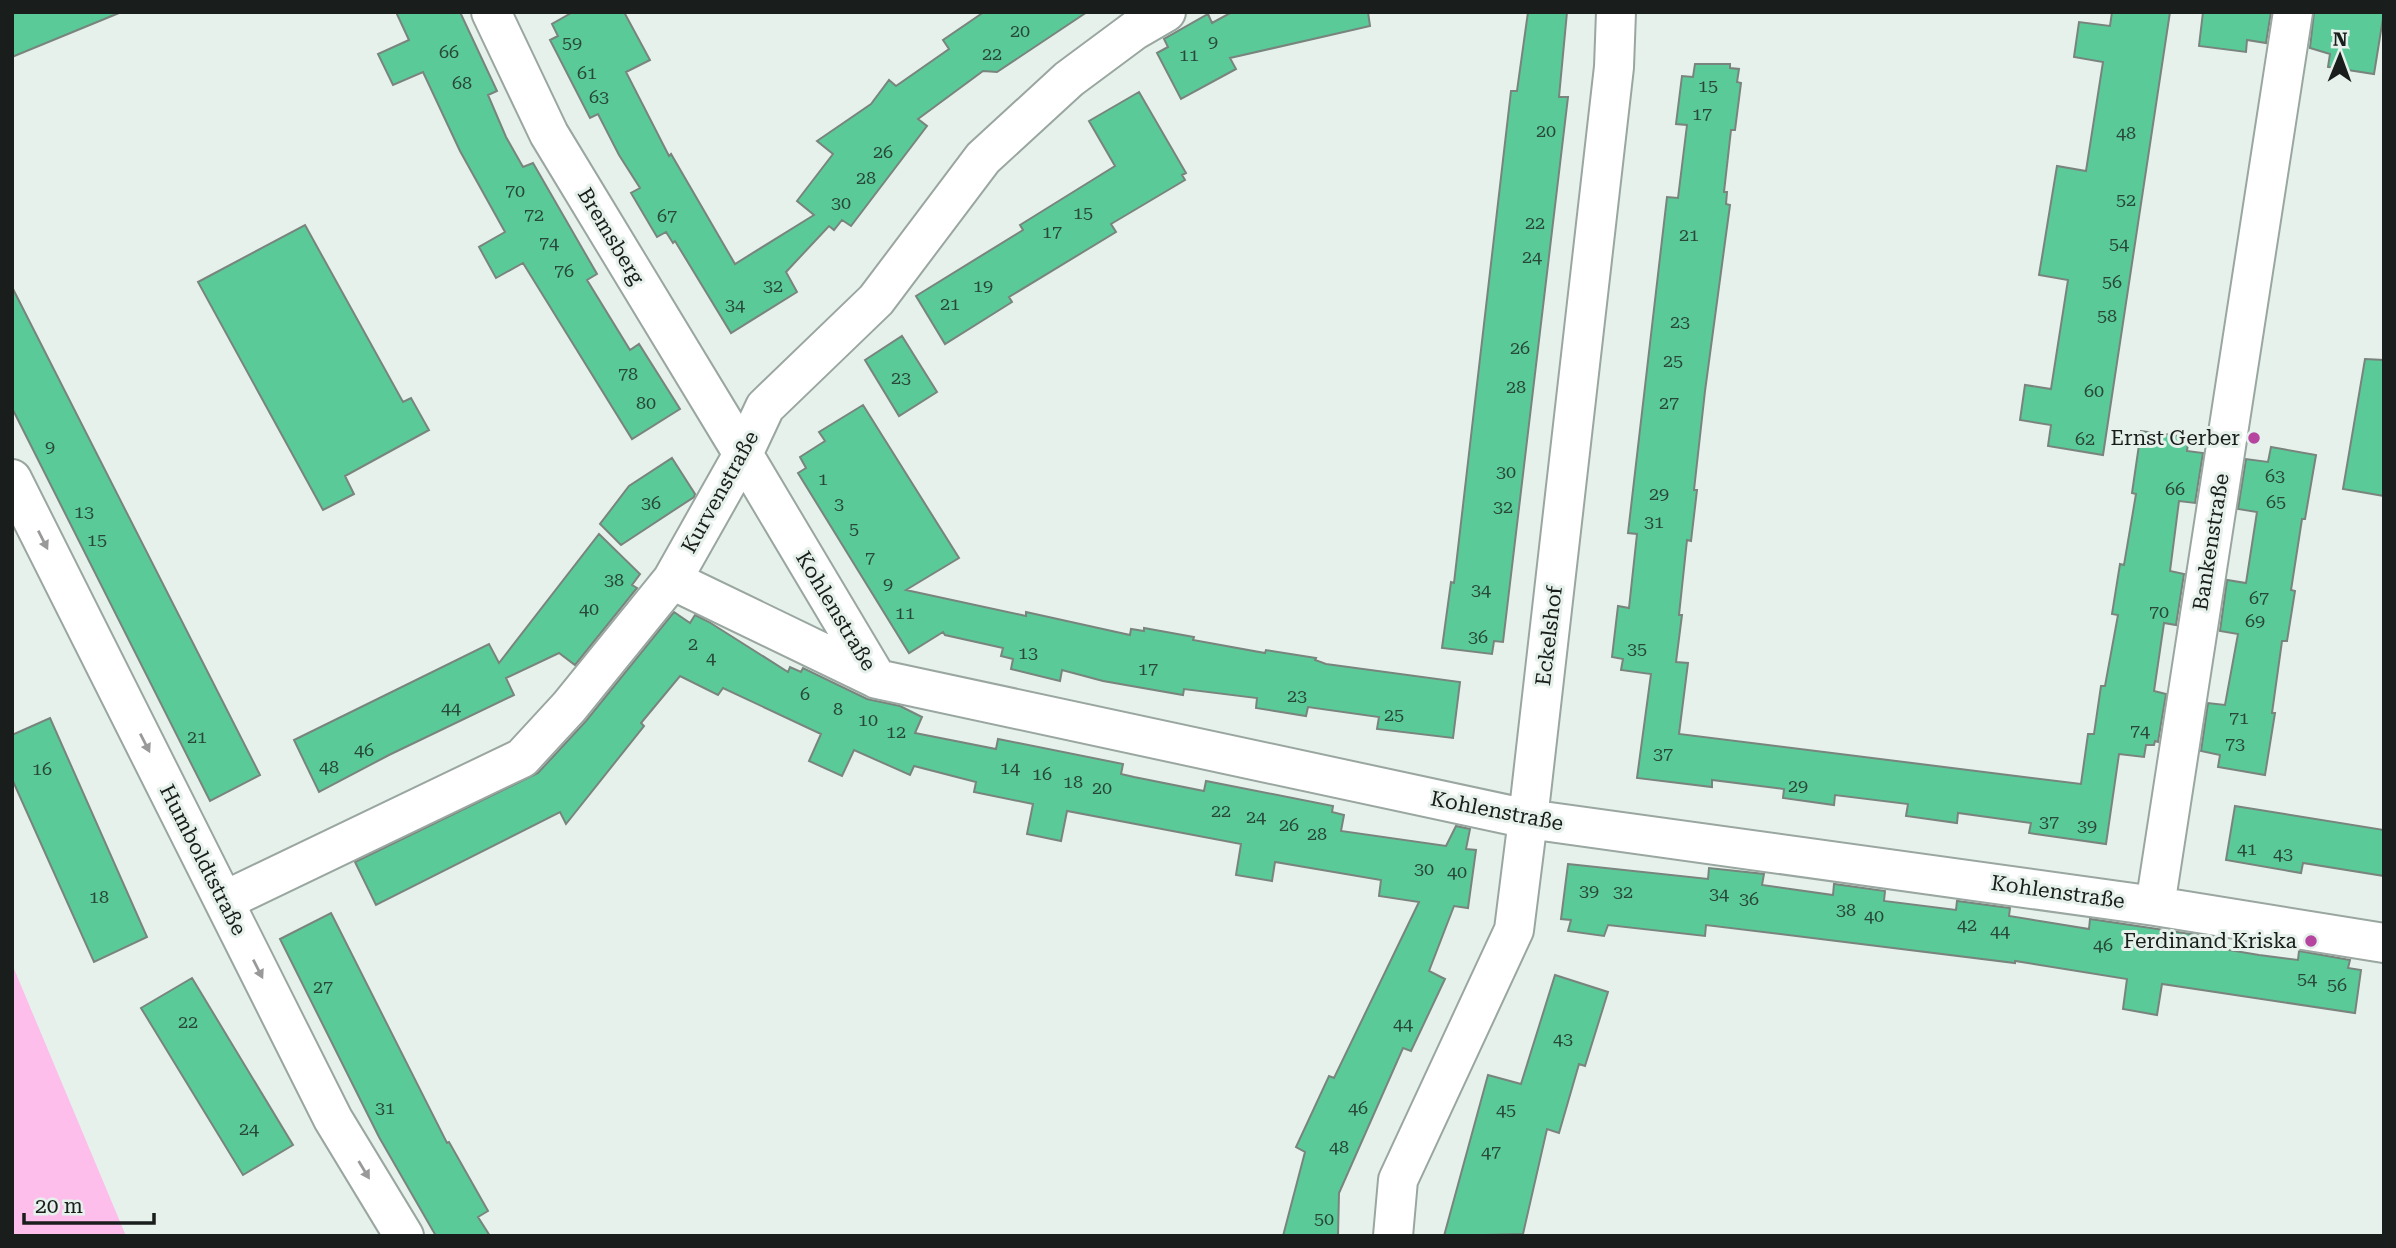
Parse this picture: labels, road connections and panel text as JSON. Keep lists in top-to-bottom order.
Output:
{
  "streets": {
    "street": [
      "Bremsberg",
      "Kurvenstraße",
      "Bankenstraße",
      "Kohlenstraße",
      "Eckelshof",
      "Humboldtstraße"
    ]
  },
  "crossings": [
    ["Bremsberg", "Kurvenstraße"],
    ["Bremsberg", "Kohlenstraße"],
    ["Kurvenstraße", "Kohlenstraße"],
    ["Kurvenstraße", "Humboldtstraße"],
    ["Bankenstraße", "Kohlenstraße"],
    ["Kohlenstraße", "Eckelshof"]
  ],
  "one_way": ["Humboldtstraße"],
  "places": ["Ernst Gerber", "Ferdinand Kriska"],
  "house_numbers": [
    "20",
    "9",
    "59",
    "66",
    "22",
    "11",
    "61",
    "68",
    "15",
    "63",
    "17",
    "20",
    "48",
    "26",
    "28",
    "70",
    "52",
    "30",
    "15",
    "72",
    "67",
    "22",
    "17",
    "21",
    "74",
    "54",
    "24",
    "76",
    "56",
    "32",
    "19",
    "21",
    "34",
    "58",
    "23",
    "26",
    "25",
    "78",
    "23",
    "28",
    "60",
    "80",
    "27",
    "62",
    "9",
    "30",
    "63",
    "1",
    "66",
    "29",
    "65",
    "36",
    "3",
    "32",
    "13",
    "31",
    "5",
    "15",
    "7",
    "38",
    "9",
    "34",
    "67",
    "40",
    "70",
    "11",
    "69",
    "36",
    "2",
    "35",
    "13",
    "4",
    "17",
    "6",
    "23",
    "44",
    "8",
    "25",
    "71",
    "10",
    "74",
    "12",
    "21",
    "73",
    "46",
    "37",
    "48",
    "14",
    "16",
    "16",
    "18",
    "29",
    "20",
    "22",
    "24",
    "37",
    "26",
    "39",
    "28",
    "41",
    "43",
    "30",
    "40",
    "39",
    "32",
    "34",
    "18",
    "36",
    "38",
    "40",
    "42",
    "44",
    "46",
    "54",
    "56",
    "27",
    "22",
    "44",
    "43",
    "31",
    "46",
    "45",
    "24",
    "48",
    "47",
    "50"
  ],
  "scale_bar": "20 m",
  "north": "top"
}
